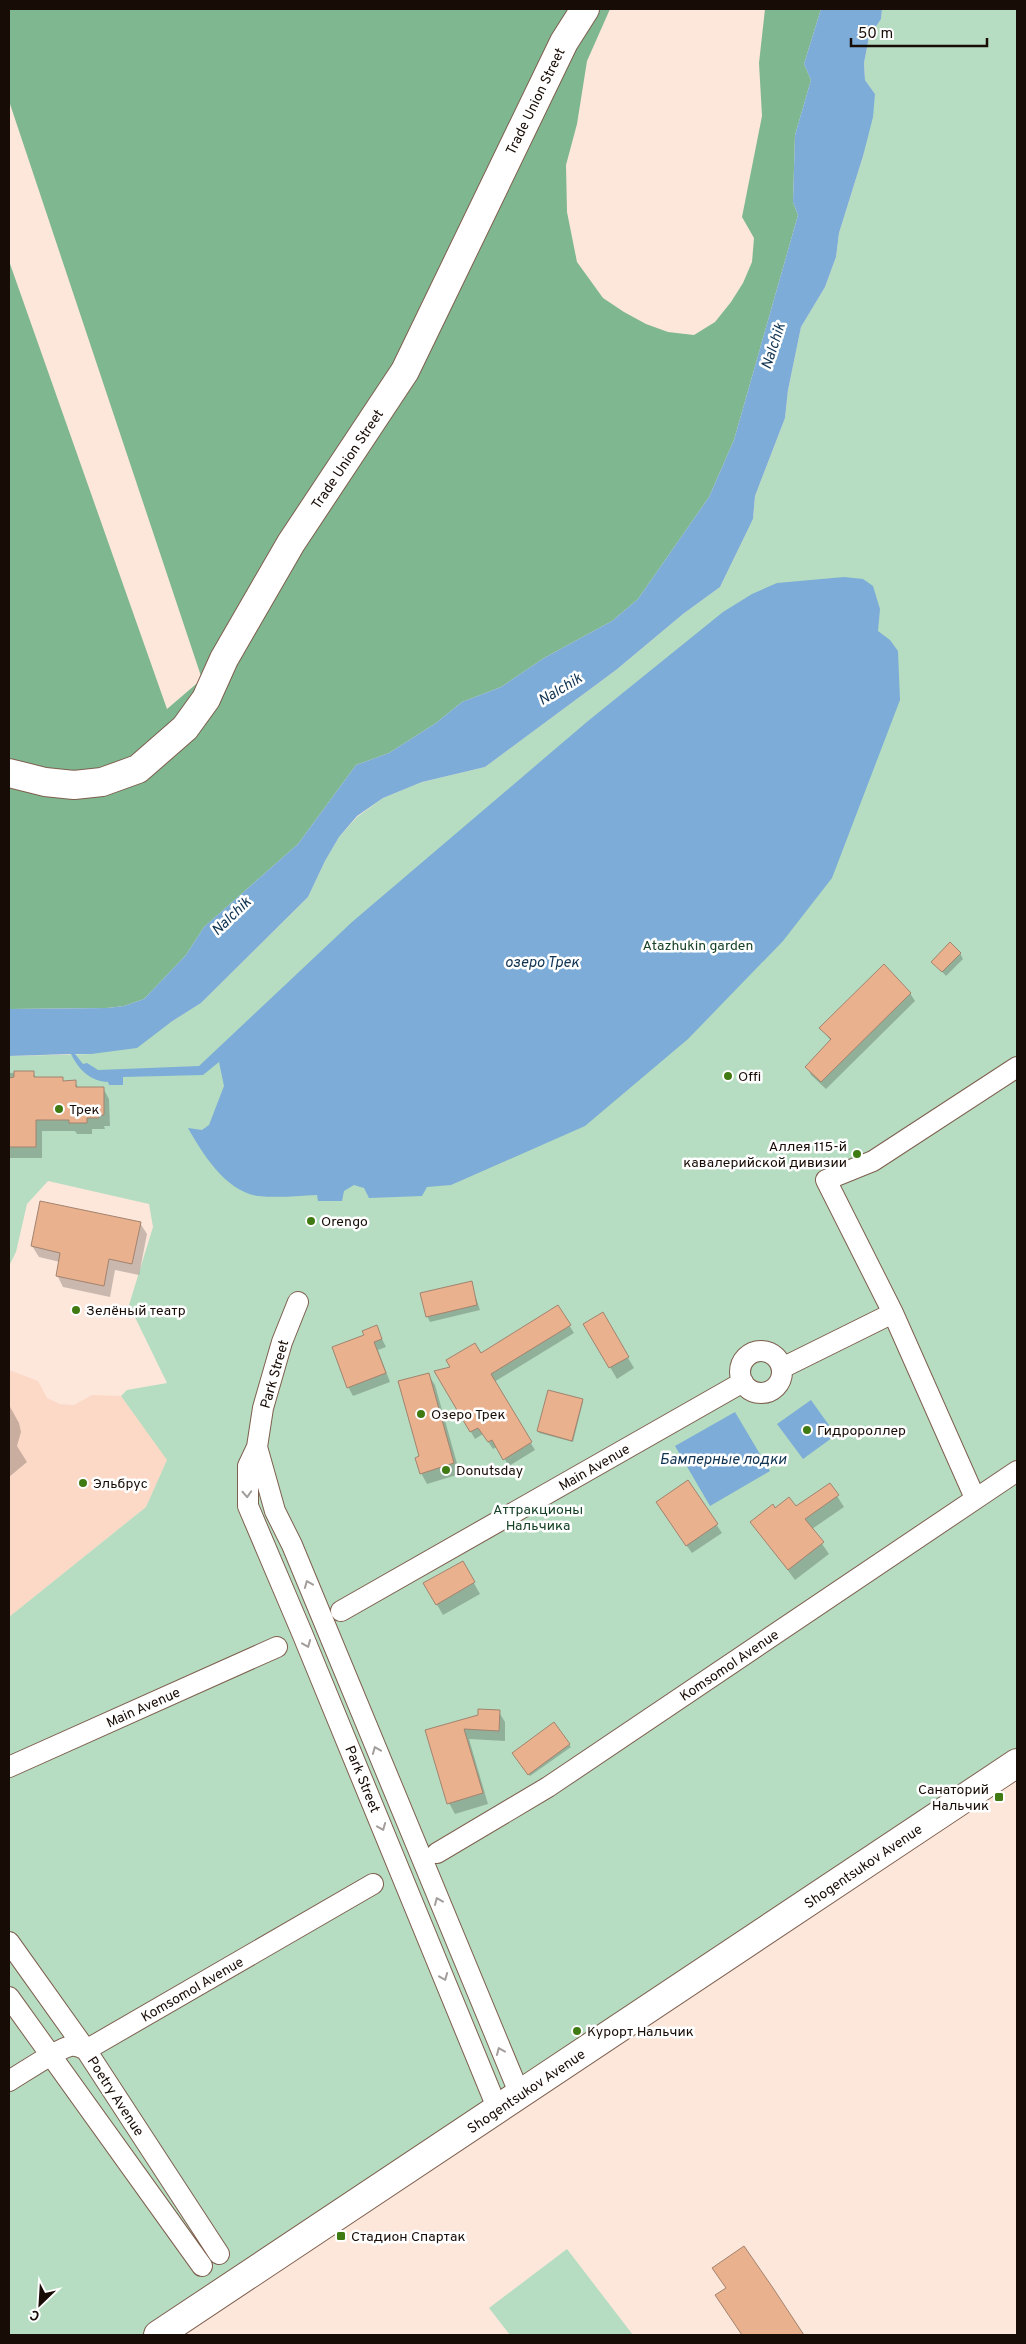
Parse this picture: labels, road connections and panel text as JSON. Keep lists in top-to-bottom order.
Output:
{
  "streets": {
    "street": [
      "Trade Union Street",
      "Park Street",
      "Main Avenue",
      "Komsomol Avenue",
      "Shogentsukov Avenue",
      "Poetry Avenue"
    ]
  },
  "crossings": [
    ["Park Street", "Shogentsukov Avenue"],
    ["Komsomol Avenue", "Poetry Avenue"]
  ],
  "water": ["Nalchik", "озеро Трек", "Бамперные лодки"],
  "parks": ["Atazhukin garden", "Аттракционы Нальчика"],
  "places": {
    "other": [
      "Offi",
      "Трек",
      "Аллея 115-й кавалерийской дивизии",
      "Orengo",
      "Зелёный театр",
      "Озеро Трек",
      "Гидророллер",
      "Donutsday",
      "Эльбрус",
      "Курорт Нальчик"
    ],
    "transit": ["Санаторий Нальчик", "Стадион Спартак"]
  },
  "scale_bar": "50 m",
  "north": "bottom left"
}
